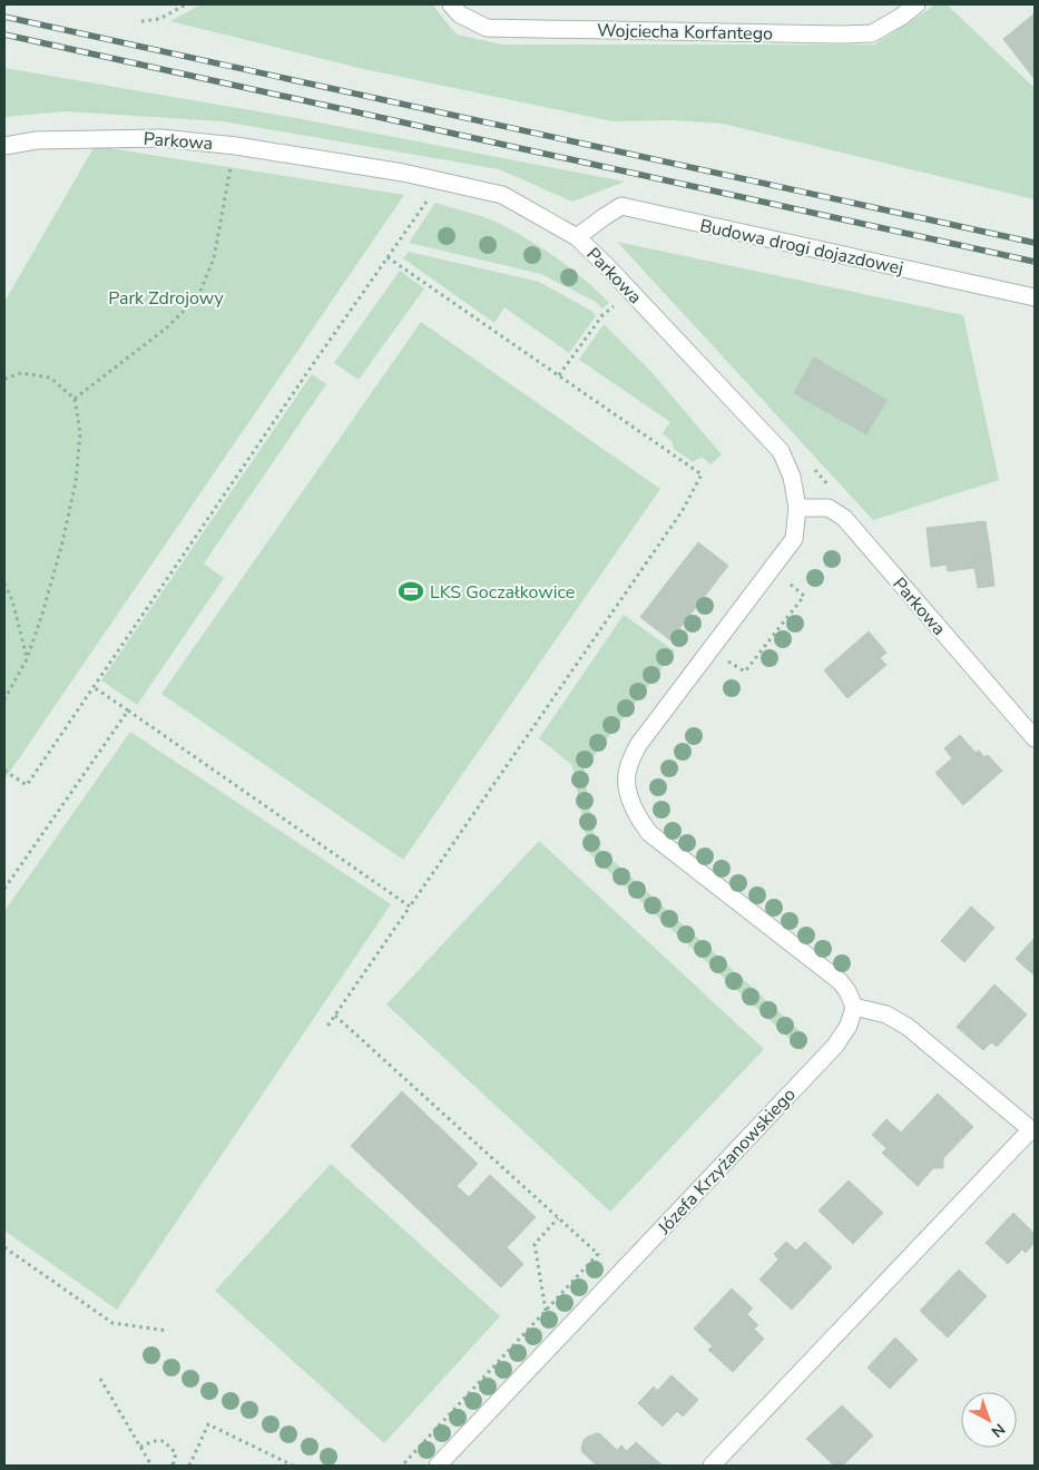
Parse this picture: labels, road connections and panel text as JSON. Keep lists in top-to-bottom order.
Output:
{
  "streets": {
    "street": [
      "Wojciecha Korfantego",
      "Parkowa",
      "Budowa drogi dojazdowej",
      "Józefa Krzyżanowskiego"
    ]
  },
  "crossings": [
    ["Parkowa", "Budowa drogi dojazdowej"]
  ],
  "parks": ["Park Zdrojowy"],
  "places": {
    "sports": ["LKS Goczałkowice"]
  },
  "north": "bottom right"
}
